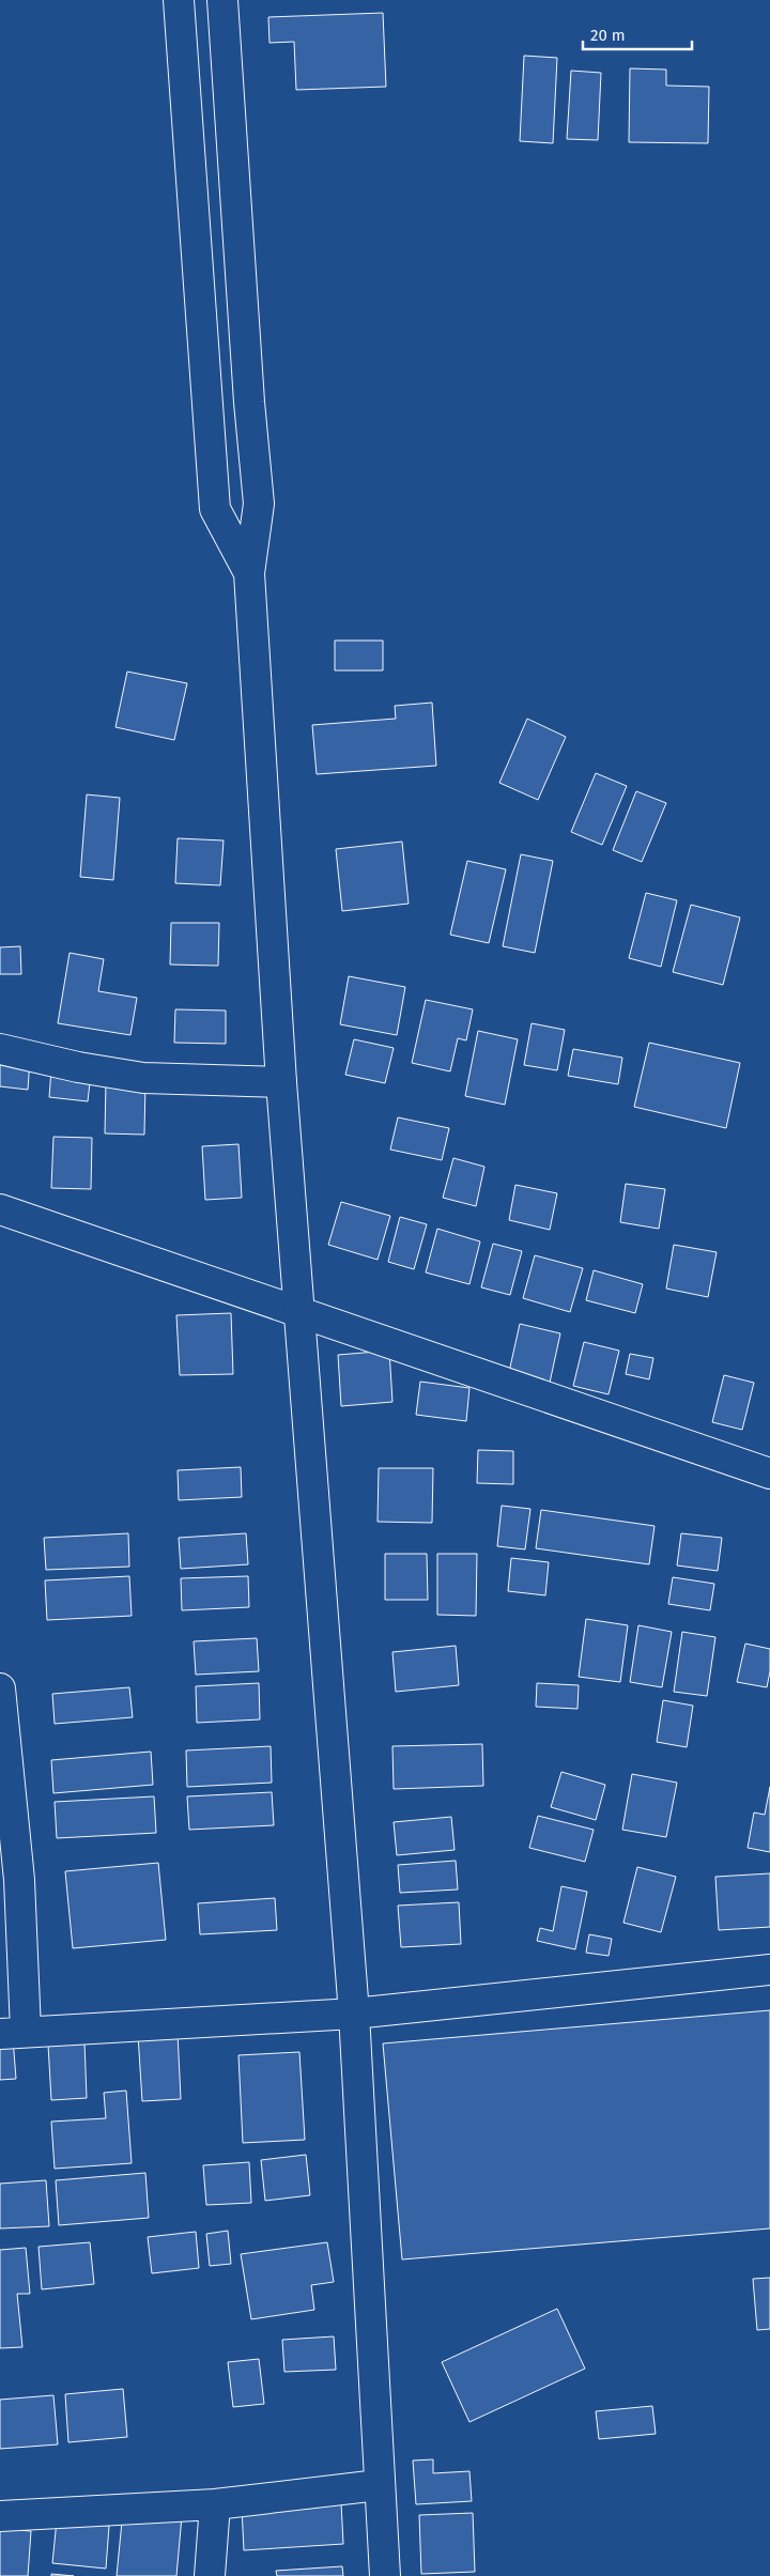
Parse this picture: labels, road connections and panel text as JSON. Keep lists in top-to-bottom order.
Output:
{
  "scale_bar": "20 m"
}
